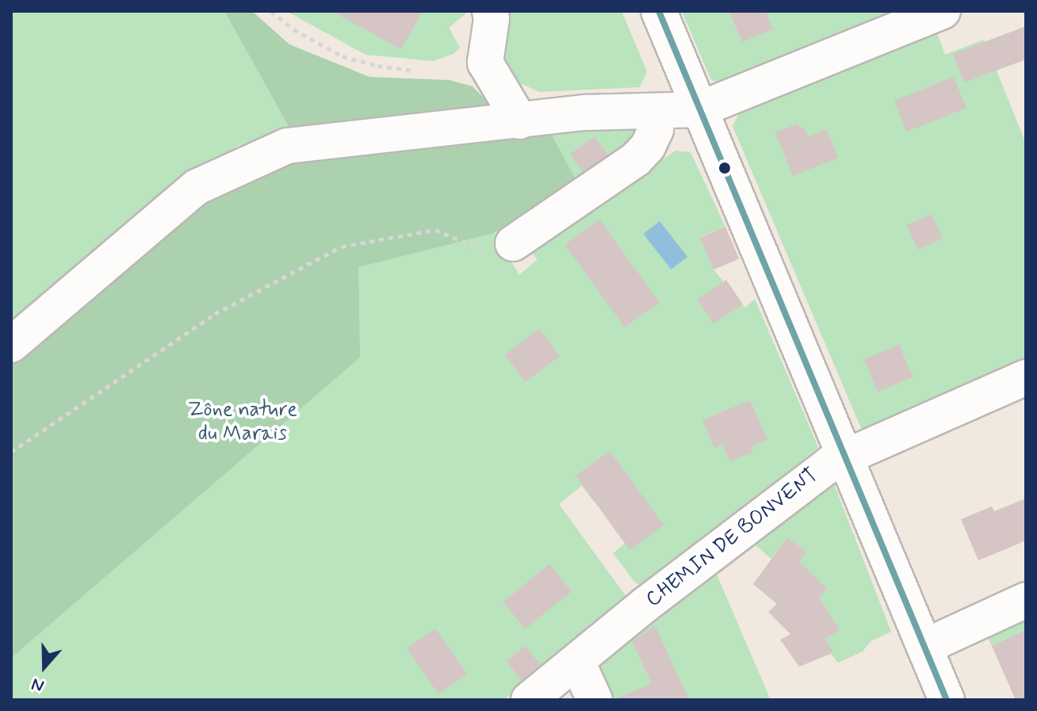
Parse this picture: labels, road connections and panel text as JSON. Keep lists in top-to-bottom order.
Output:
{
  "streets": {
    "street": ["CHEMIN DE BONVENT"]
  },
  "parks": ["Zône nature du Marais"],
  "north": "bottom"
}
